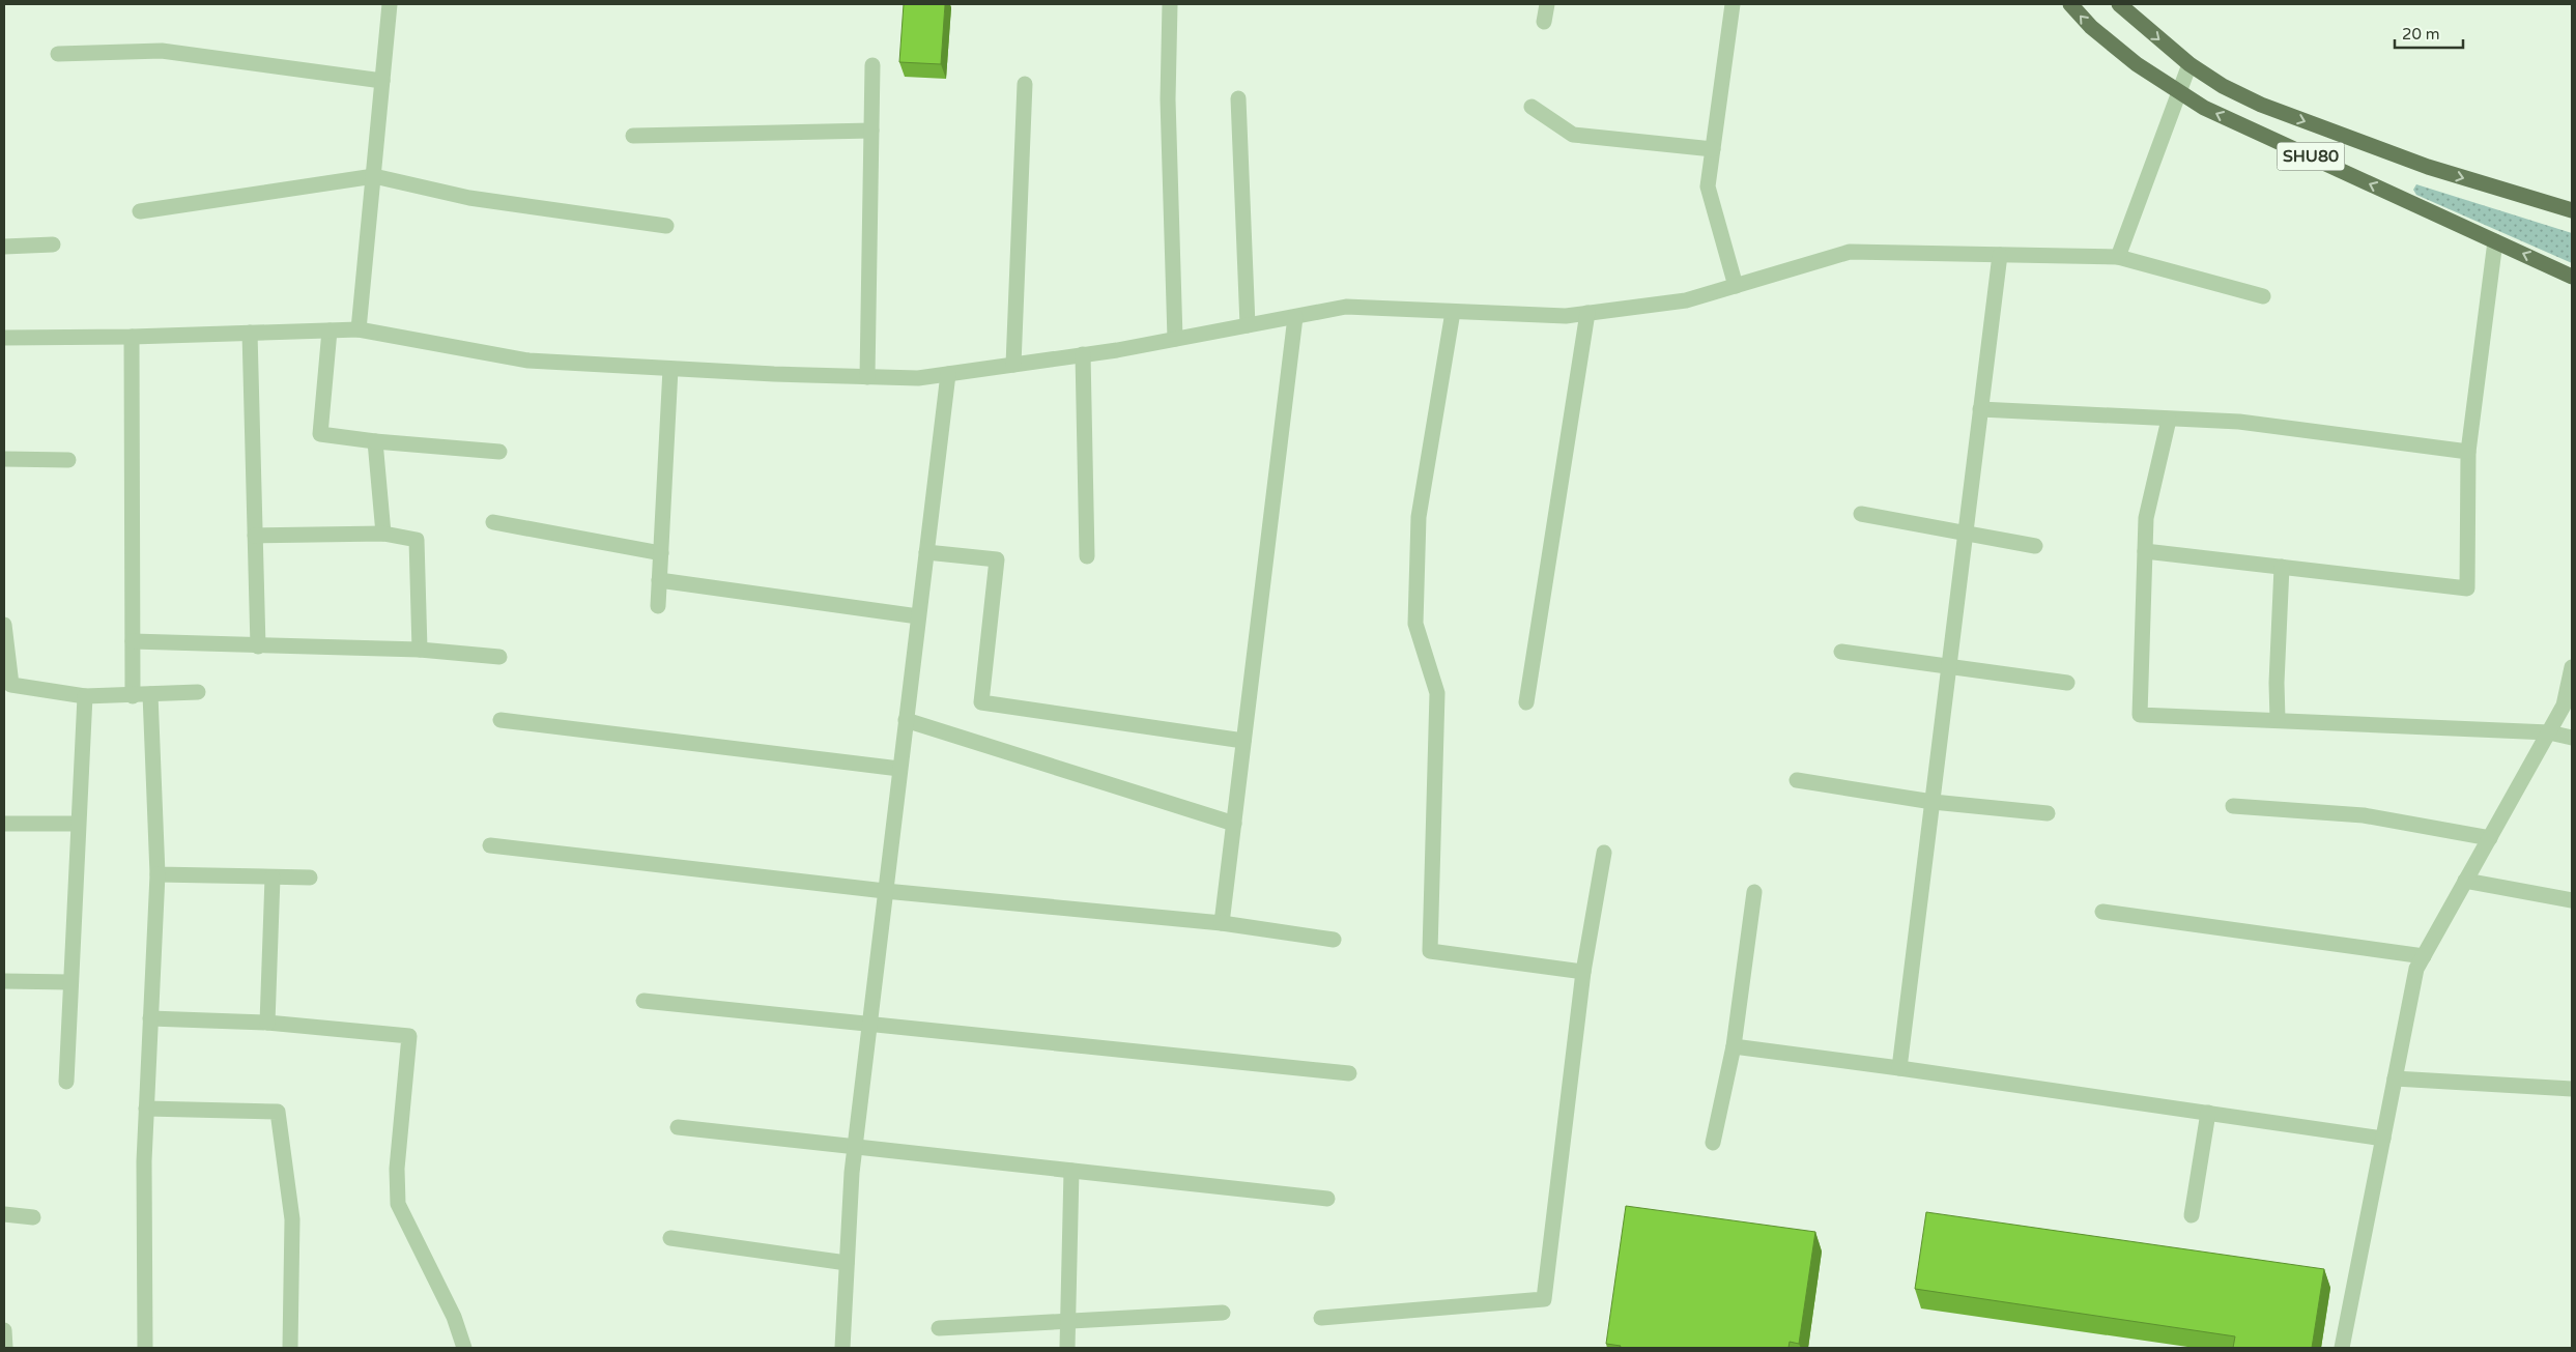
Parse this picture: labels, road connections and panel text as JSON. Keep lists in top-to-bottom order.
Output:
{
  "streets": {
    "main road": ["SHU80"]
  },
  "scale_bar": "20 m"
}
